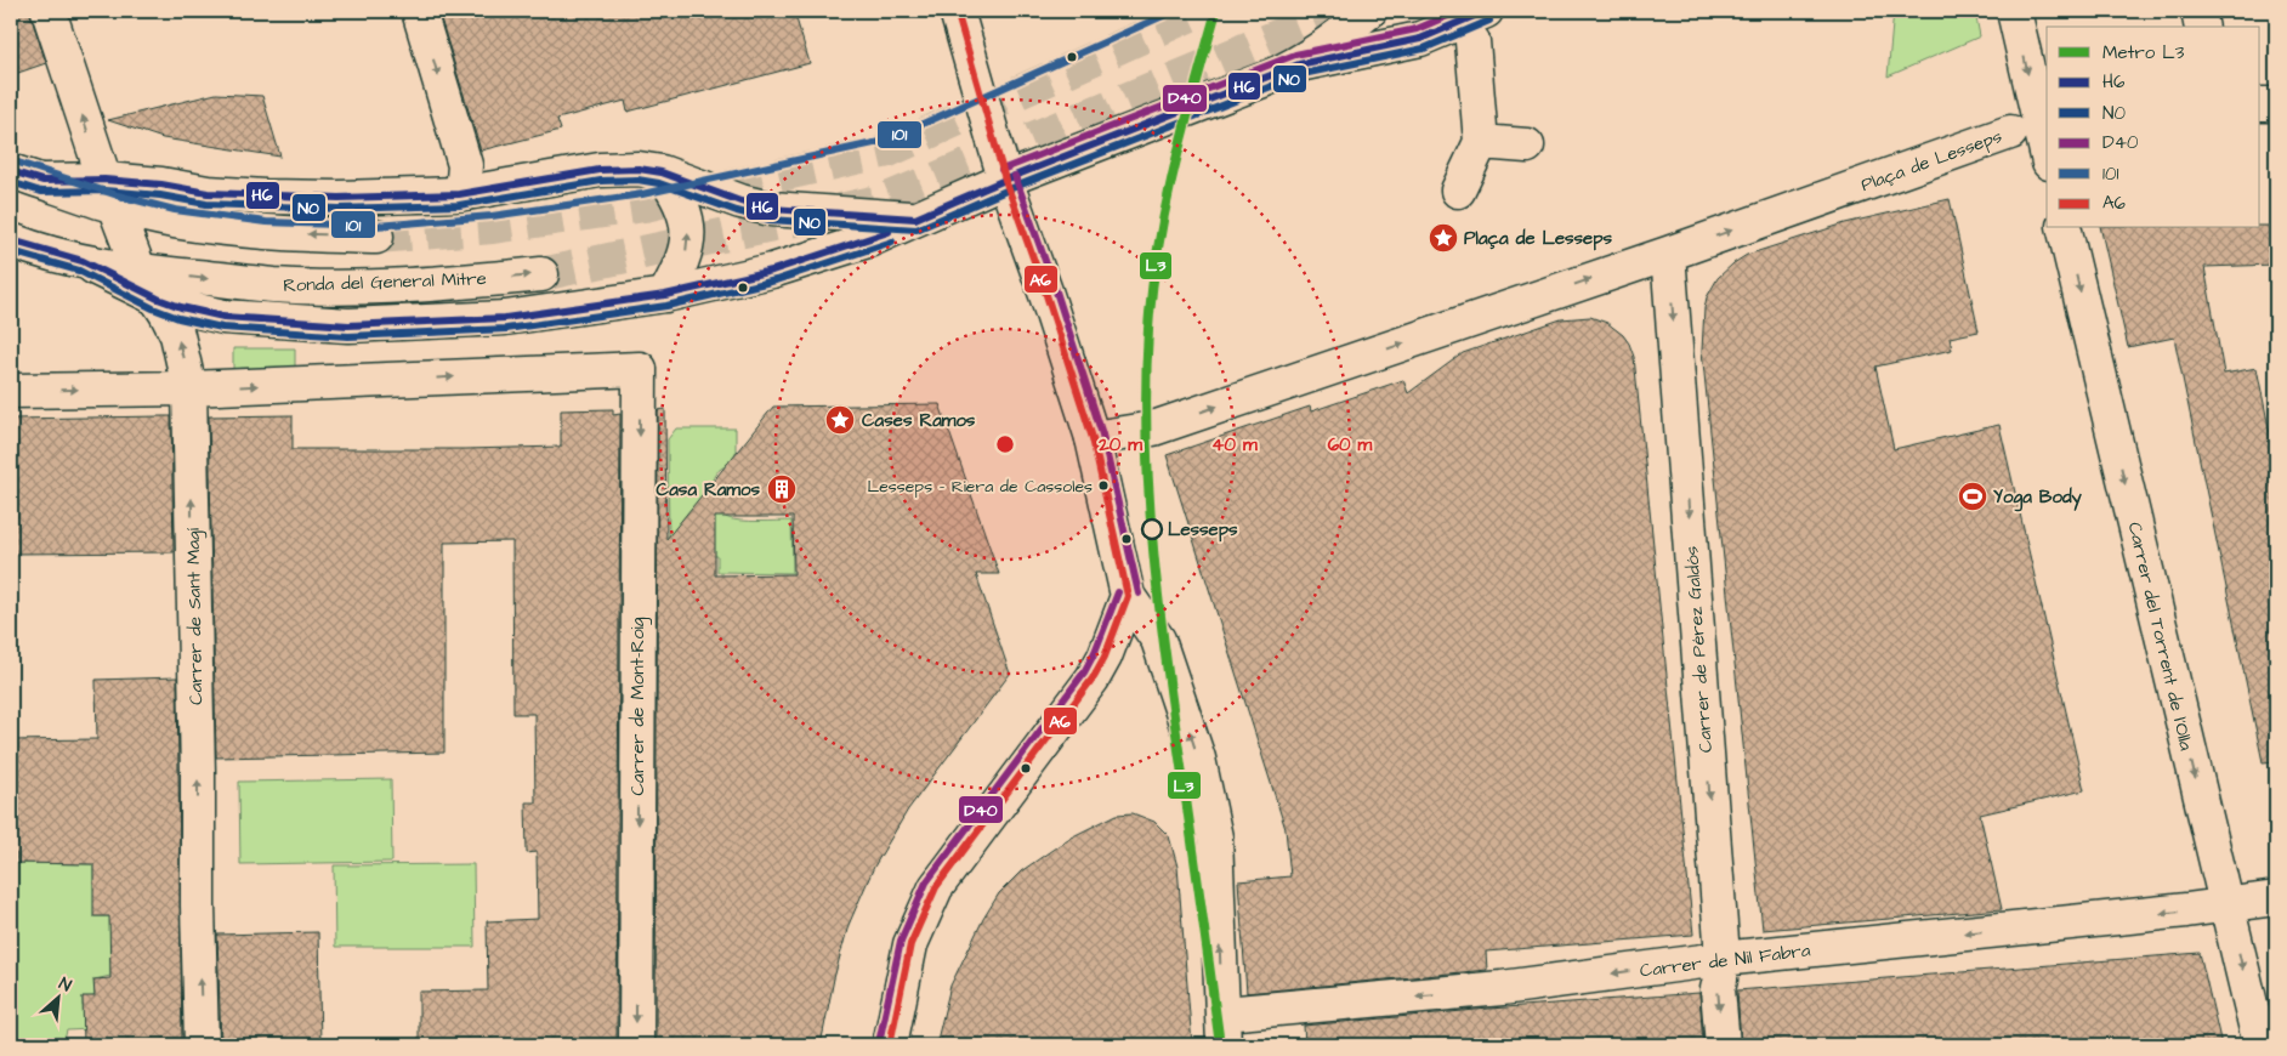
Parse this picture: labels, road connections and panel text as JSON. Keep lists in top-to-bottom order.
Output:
{
  "streets": {
    "street": [
      "Plaça de Lesseps",
      "Ronda del General Mitre",
      "Carrer de Sant Magí",
      "Carrer del Torrent de l'Olla",
      "Carrer de Pérez Galdós",
      "Carrer de Mont-Roig",
      "Carrer de Nil Fabra"
    ]
  },
  "crossings": [
    ["Plaça de Lesseps", "Carrer de Pérez Galdós"],
    ["Ronda del General Mitre", "Carrer de Sant Magí"],
    ["Carrer de Sant Magí", "Carrer de Mont-Roig"],
    ["Carrer del Torrent de l'Olla", "Carrer de Nil Fabra"],
    ["Carrer de Pérez Galdós", "Carrer de Nil Fabra"]
  ],
  "one_way": [
    "Carrer de Sant Magí",
    "Carrer del Torrent de l'Olla",
    "Carrer de Pérez Galdós",
    "Carrer de Nil Fabra"
  ],
  "places": {
    "place": ["Plaça de Lesseps", "Cases Ramos"],
    "other": ["Lesseps - Riera de Cassoles", "Lesseps"],
    "building": ["Casa Ramos"],
    "sports": ["Yoga Body"]
  },
  "lines": [
    "metro line L3",
    "transit line H6",
    "transit line D40",
    "transit line 101",
    "transit line A6",
    "transit line N0"
  ],
  "legend": [
    "Metro L3",
    "H6",
    "N0",
    "D40",
    "101",
    "A6"
  ],
  "north": "top right",
  "rings": ["20 m", "40 m", "60 m"]
}
